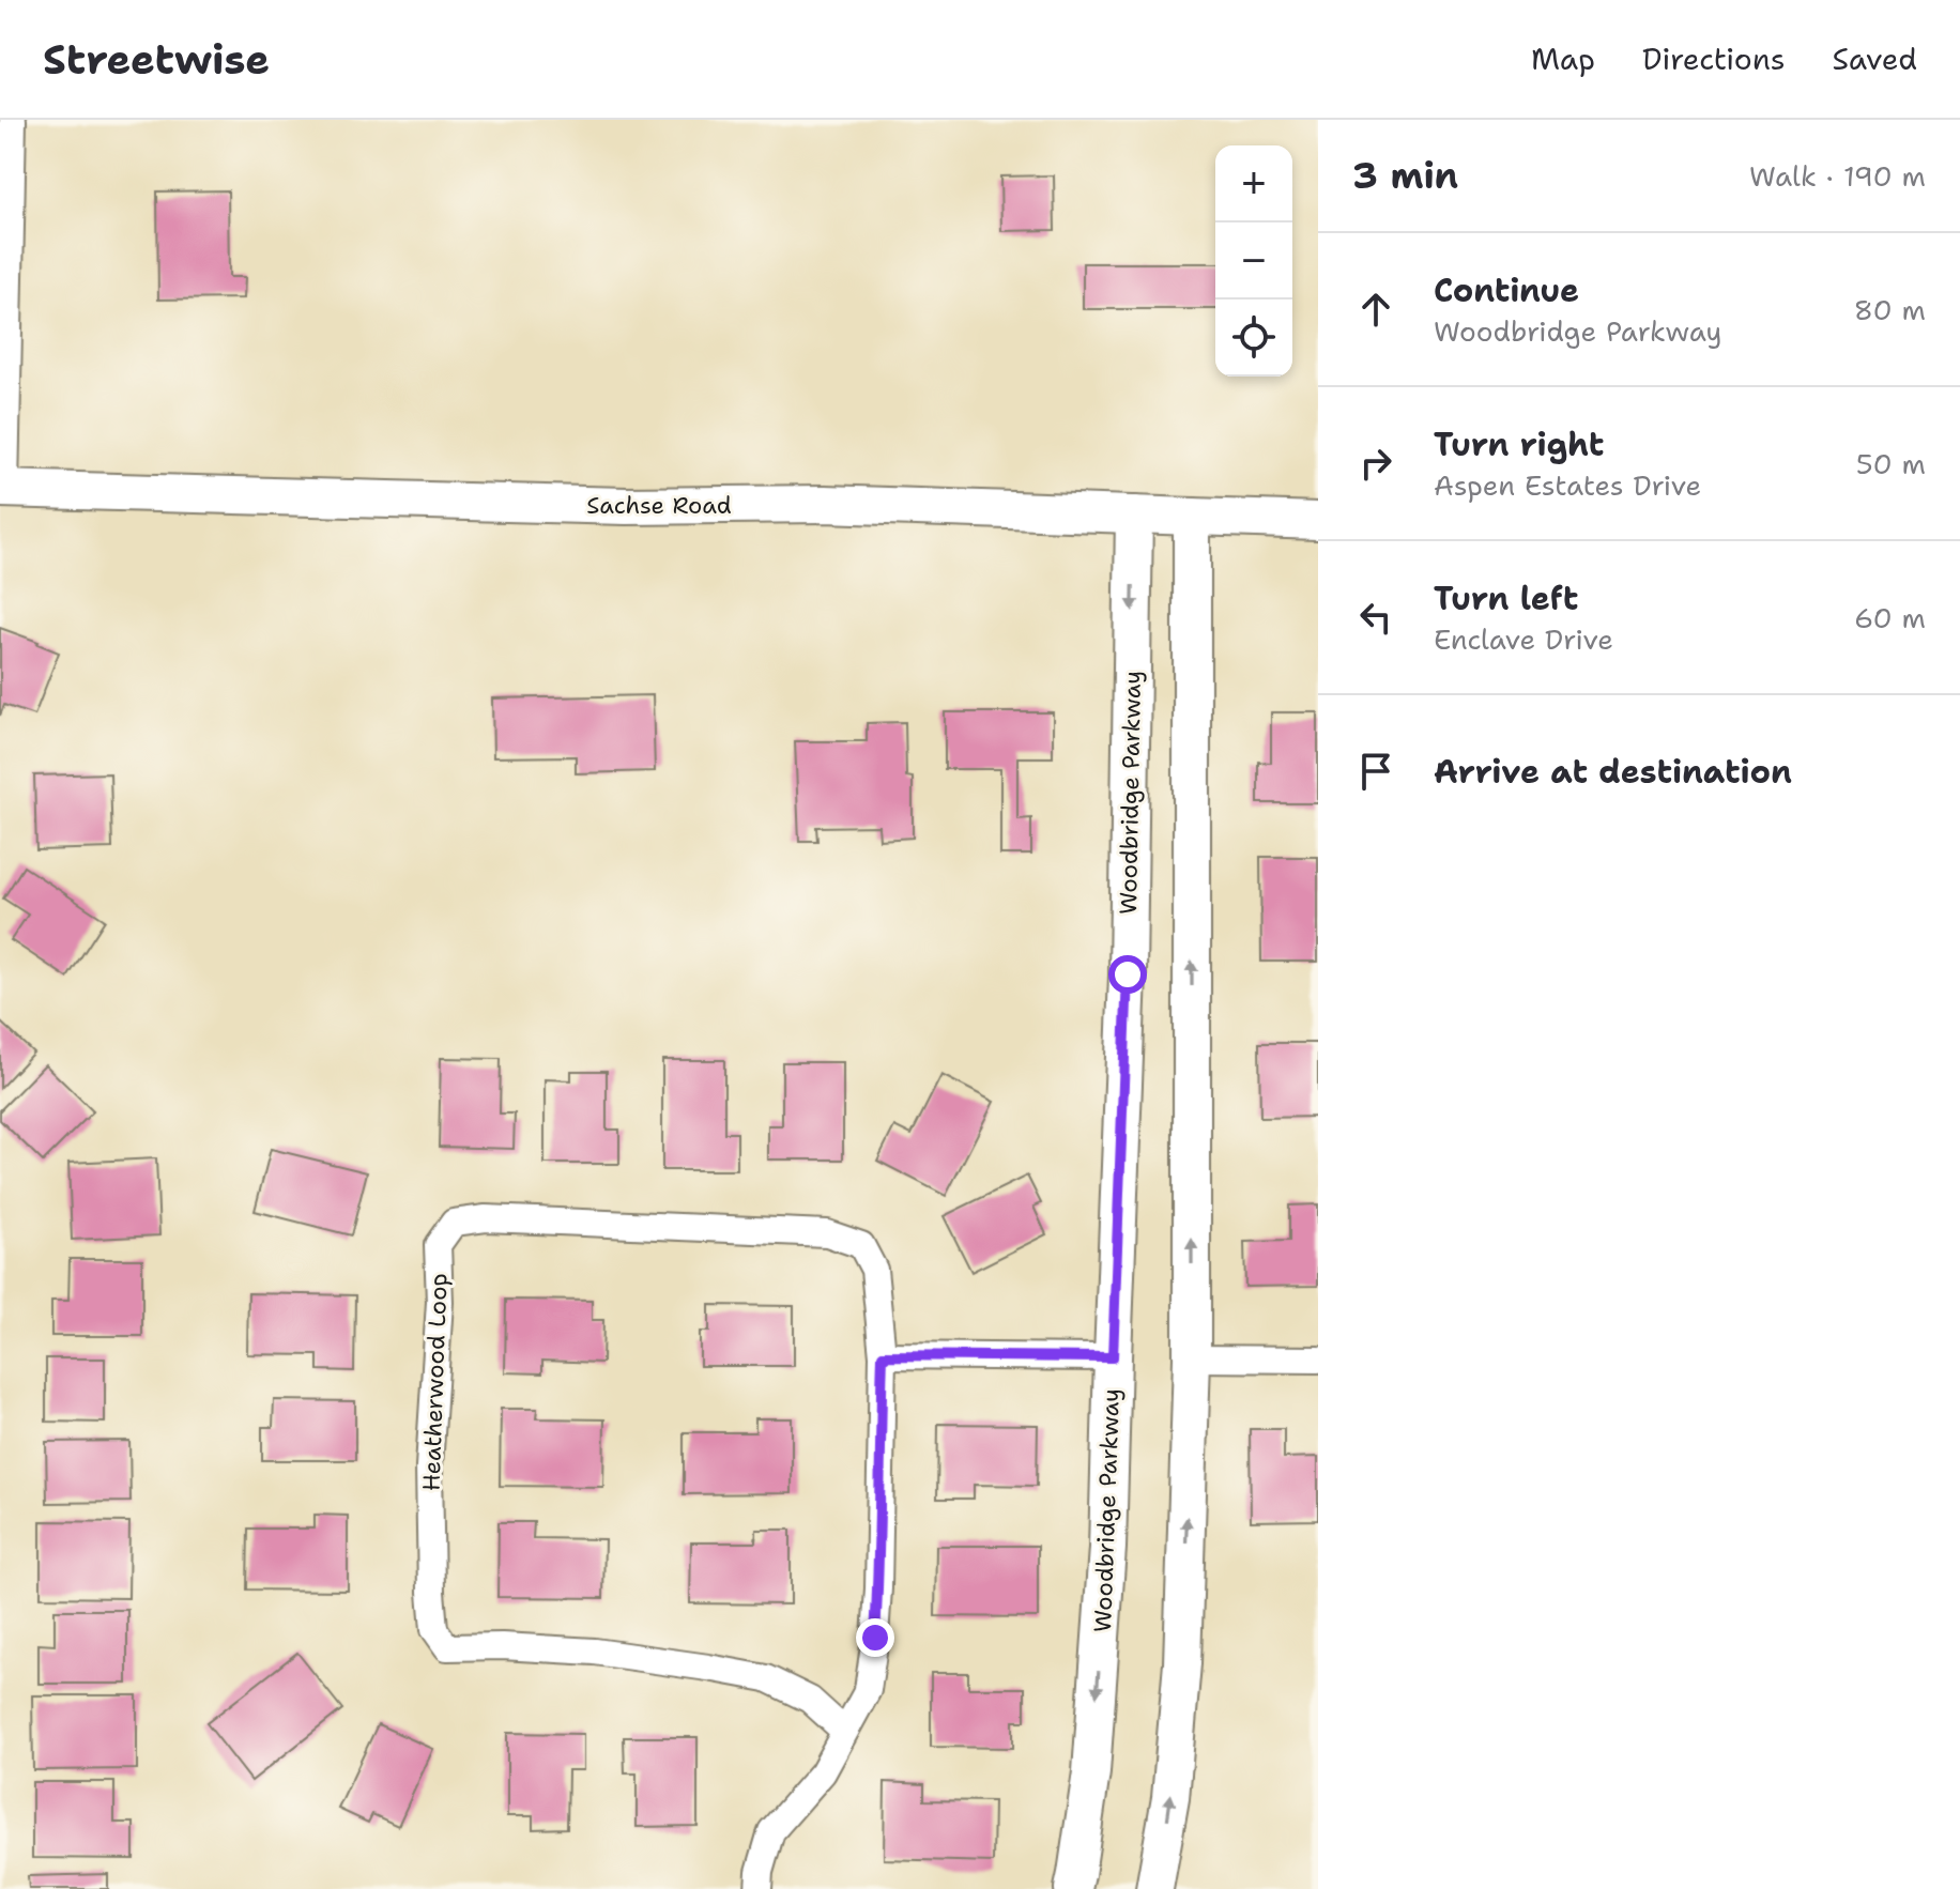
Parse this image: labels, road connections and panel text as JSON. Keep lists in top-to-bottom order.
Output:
{
  "streets": {
    "main road": ["Sachse Road", "Woodbridge Parkway"],
    "street": ["Heatherwood Loop"]
  },
  "crossings": [
    ["Sachse Road", "Woodbridge Parkway"]
  ],
  "page": {
    "header": "Streetwise",
    "nav": ["Map", "Directions", "Saved"],
    "heading": ["3 min", "Walk · 190 m"],
    "map_buttons": ["+", "−"],
    "list": [
      ["Continue", "Woodbridge Parkway", "80 m"],
      ["Turn right", "Aspen Estates Drive", "50 m"],
      ["Turn left", "Enclave Drive", "60 m"],
      "Arrive at destination"
    ]
  }
}
